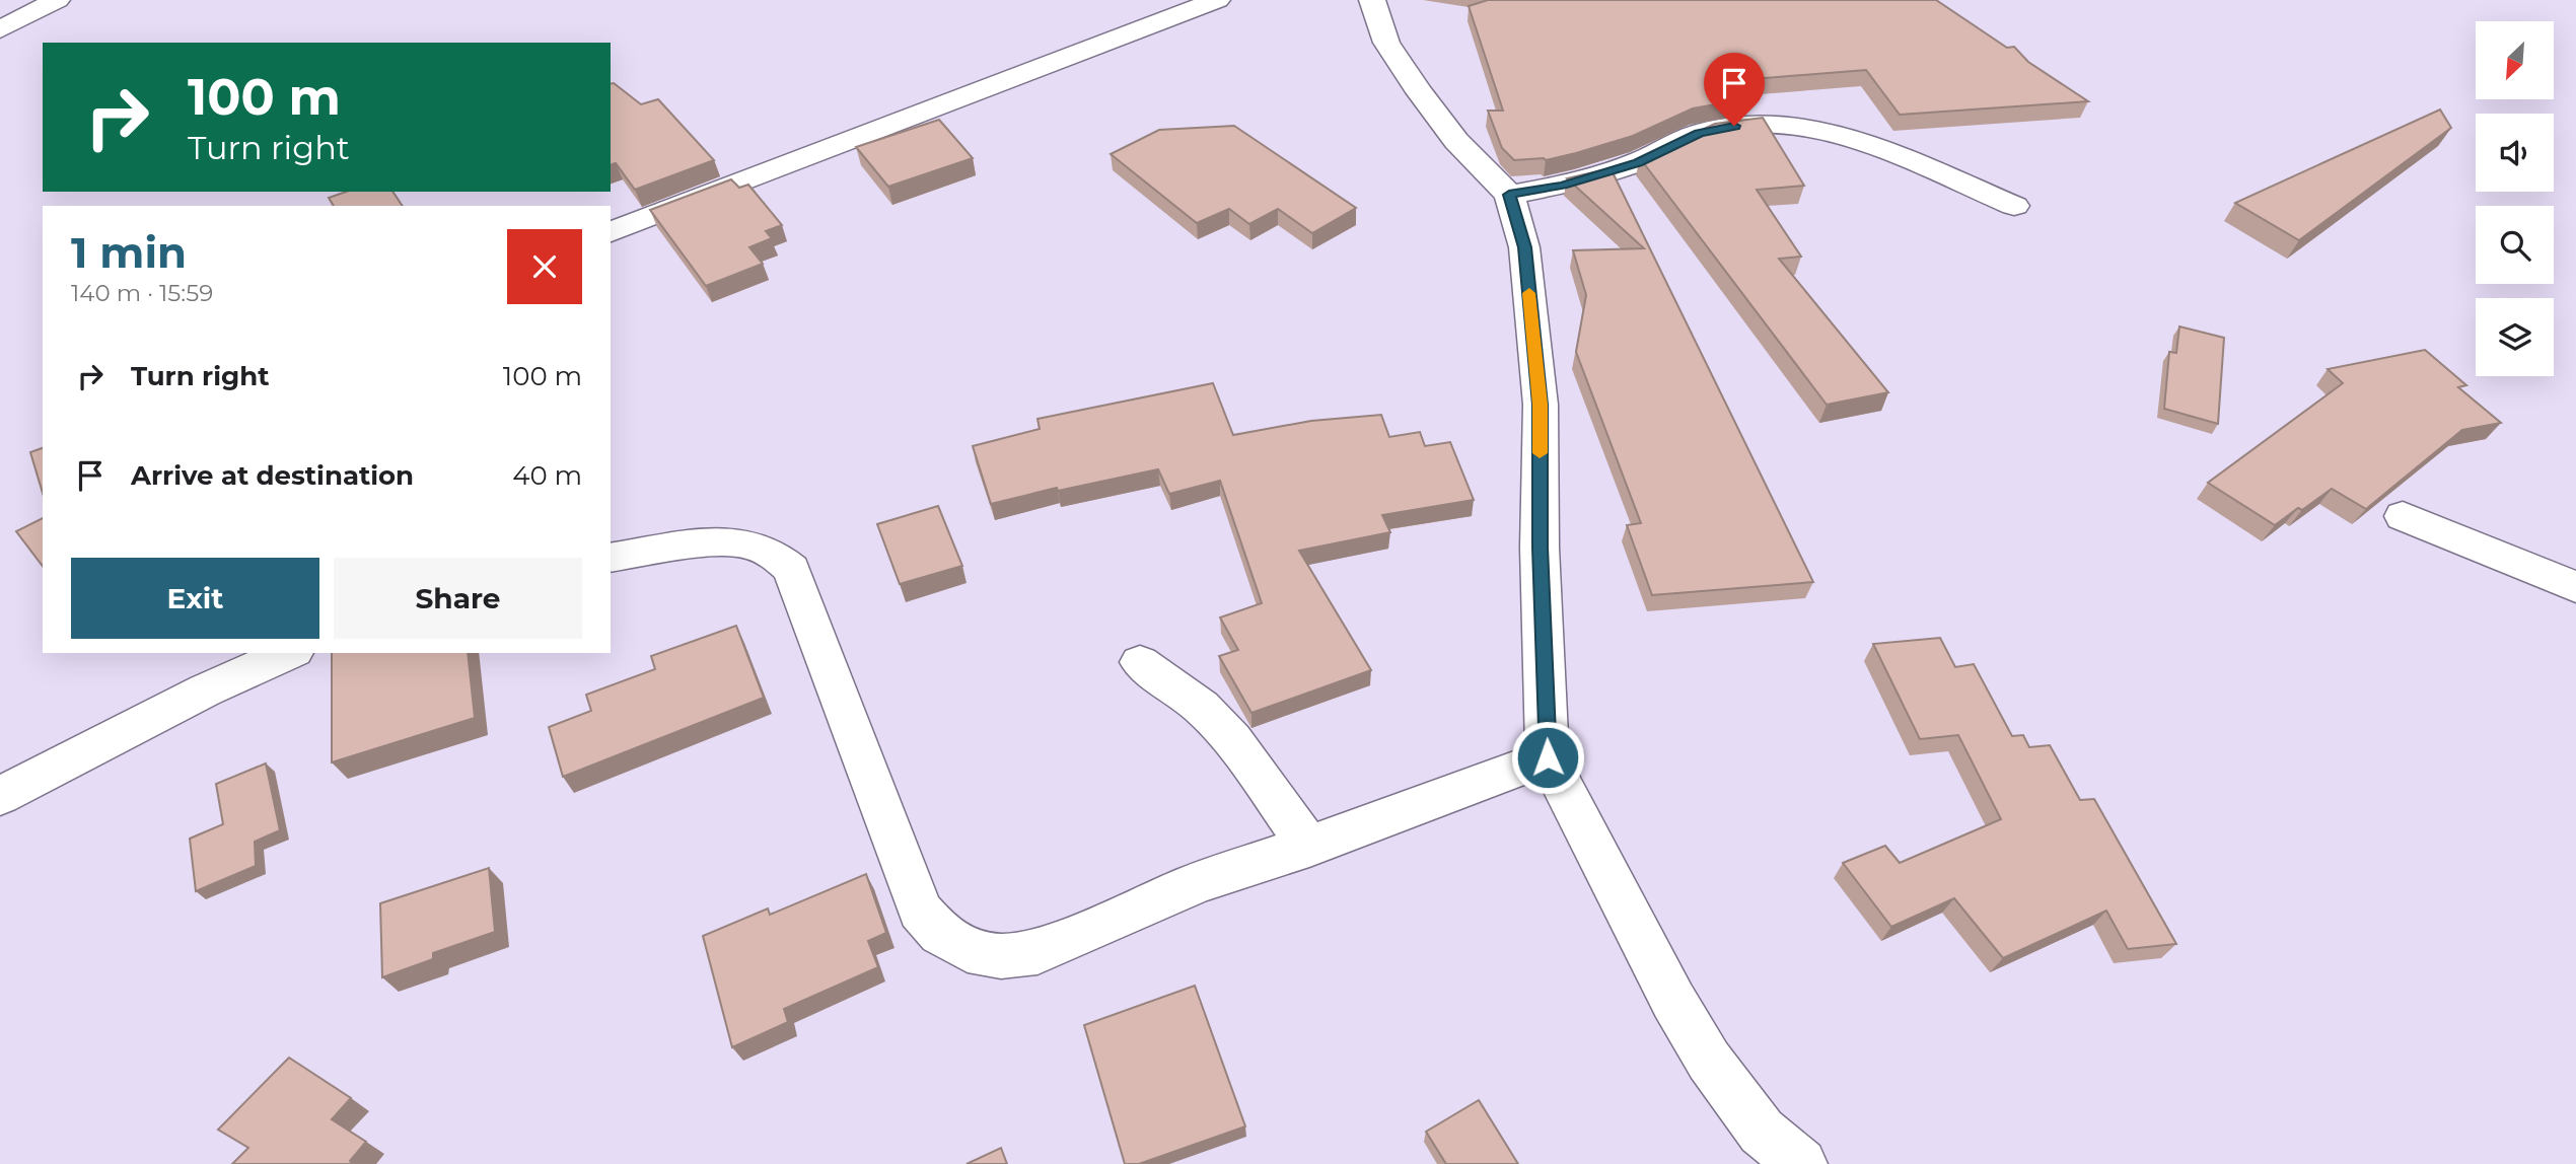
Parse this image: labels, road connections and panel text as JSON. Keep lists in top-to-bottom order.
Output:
{
  "north": "bottom left",
  "page": {
    "turn": ["100 m", "Turn right"],
    "heading": ["1 min", "140 m · 15:59"],
    "list": [
      {
        "name": "Turn right",
        "value": "100 m"
      },
      {
        "name": "Arrive at destination",
        "value": "40 m"
      }
    ],
    "buttons": ["Exit", "Share"]
  }
}
